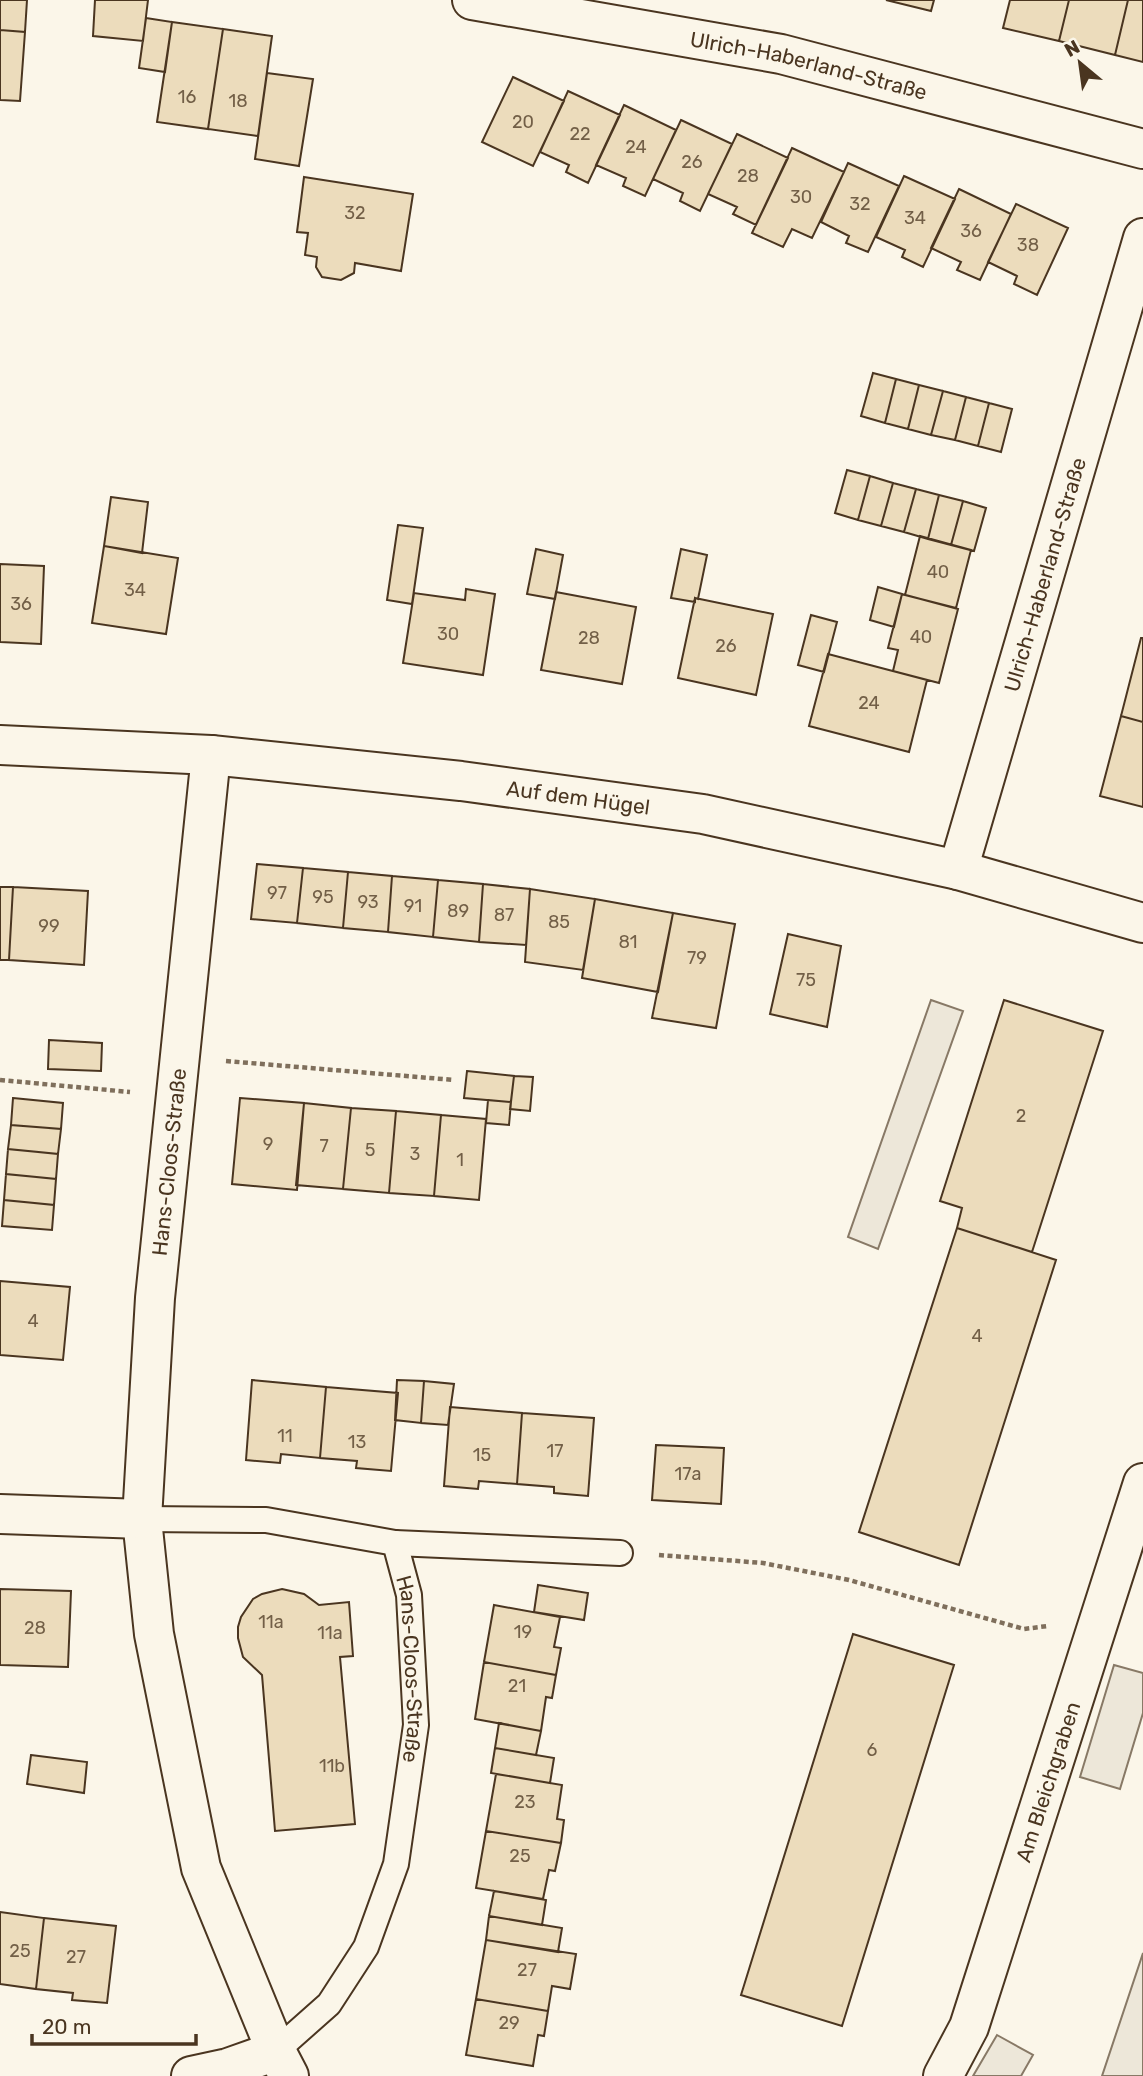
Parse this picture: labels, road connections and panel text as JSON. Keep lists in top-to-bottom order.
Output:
{
  "streets": {
    "street": [
      "Ulrich-Haberland-Straße",
      "Auf dem Hügel",
      "Hans-Cloos-Straße",
      "Am Bleichgraben"
    ]
  },
  "crossings": [
    ["Ulrich-Haberland-Straße", "Auf dem Hügel"],
    ["Auf dem Hügel", "Hans-Cloos-Straße"]
  ],
  "house_numbers": [
    "16",
    "18",
    "20",
    "22",
    "24",
    "26",
    "28",
    "30",
    "32",
    "32",
    "34",
    "36",
    "38",
    "40",
    "34",
    "36",
    "30",
    "40",
    "28",
    "26",
    "24",
    "97",
    "95",
    "93",
    "91",
    "89",
    "87",
    "85",
    "99",
    "81",
    "79",
    "75",
    "2",
    "9",
    "7",
    "5",
    "3",
    "1",
    "4",
    "4",
    "11",
    "13",
    "17",
    "15",
    "17a",
    "11a",
    "28",
    "19",
    "11a",
    "21",
    "6",
    "11b",
    "23",
    "25",
    "25",
    "27",
    "27",
    "29"
  ],
  "scale_bar": "20 m",
  "north": "top left"
}
